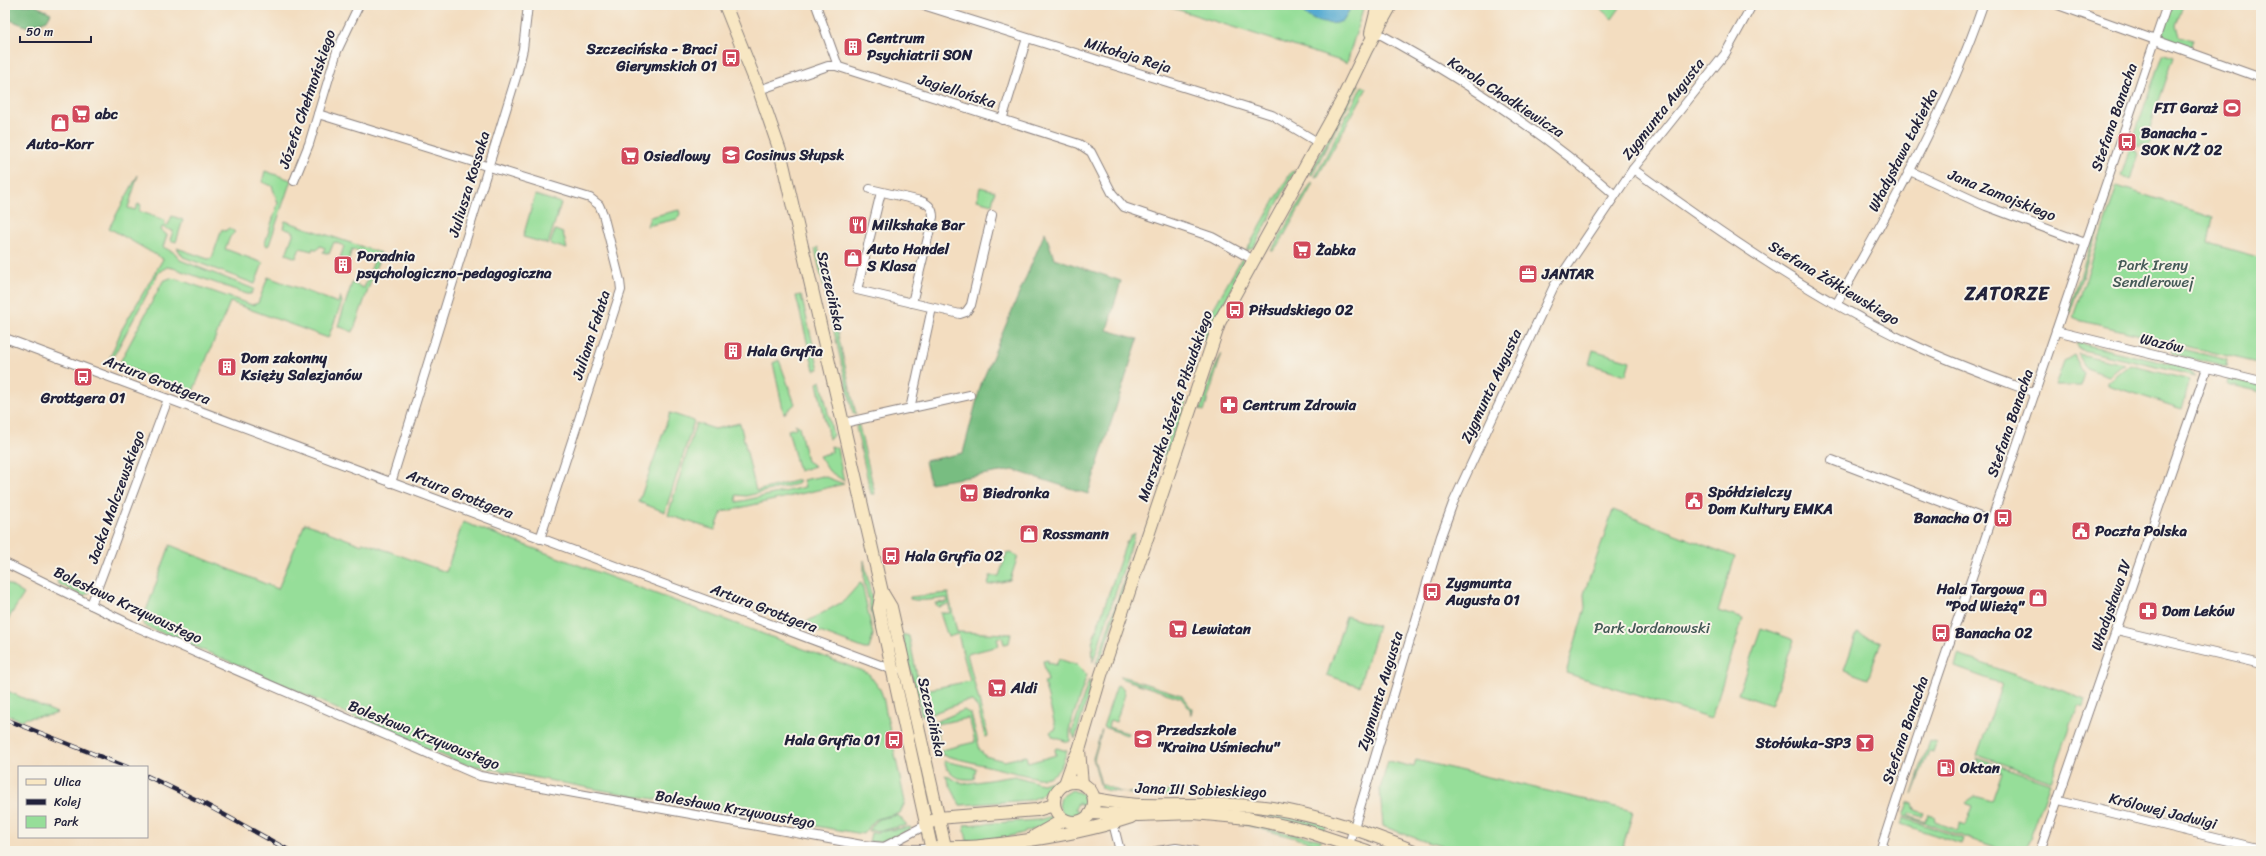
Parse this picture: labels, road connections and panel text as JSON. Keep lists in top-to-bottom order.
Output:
{
  "streets": {
    "street": [
      "Mikołaja Reja",
      "Jagiellońska",
      "Karola Chodkiewicza",
      "Józefa Chełmońskiego",
      "Zygmunta Augusta",
      "Stefana Banacha",
      "Władysława Łokietka",
      "Juliusza Kossaka",
      "Jana Zamojskiego",
      "Stefana Żółkiewskiego",
      "Szczecińska",
      "Juliana Fałata",
      "Wazów",
      "Artura Grottgera",
      "Marszałka Józefa Piłsudskiego",
      "Jacka Malczewskiego",
      "Bolesława Krzywoustego",
      "Władysława IV",
      "Jana III Sobieskiego",
      "Królowej Jadwigi"
    ]
  },
  "crossings": [
    ["Mikołaja Reja", "Marszałka Józefa Piłsudskiego"],
    ["Jagiellońska", "Szczecińska"],
    ["Jagiellońska", "Marszałka Józefa Piłsudskiego"],
    ["Karola Chodkiewicza", "Zygmunta Augusta"],
    ["Karola Chodkiewicza", "Marszałka Józefa Piłsudskiego"],
    ["Józefa Chełmońskiego", "Juliana Fałata"],
    ["Zygmunta Augusta", "Stefana Żółkiewskiego"],
    ["Zygmunta Augusta", "Jana III Sobieskiego"],
    ["Stefana Banacha", "Jana Zamojskiego"],
    ["Stefana Banacha", "Stefana Żółkiewskiego"],
    ["Stefana Banacha", "Wazów"],
    ["Władysława Łokietka", "Jana Zamojskiego"],
    ["Władysława Łokietka", "Stefana Żółkiewskiego"],
    ["Juliusza Kossaka", "Juliana Fałata"],
    ["Juliusza Kossaka", "Artura Grottgera"],
    ["Szczecińska", "Artura Grottgera"],
    ["Szczecińska", "Bolesława Krzywoustego"],
    ["Szczecińska", "Jana III Sobieskiego"],
    ["Juliana Fałata", "Artura Grottgera"],
    ["Wazów", "Władysława IV"],
    ["Artura Grottgera", "Jacka Malczewskiego"],
    ["Marszałka Józefa Piłsudskiego", "Jana III Sobieskiego"],
    ["Jacka Malczewskiego", "Bolesława Krzywoustego"],
    ["Bolesława Krzywoustego", "Jana III Sobieskiego"],
    ["Władysława IV", "Królowej Jadwigi"]
  ],
  "districts": ["ZATORZE"],
  "parks": ["Park Ireny Sendlerowej", "Park Jordanowski"],
  "places": {
    "building": [
      "Centrum Psychiatrii SON",
      "Poradnia psychologiczno-pedagogiczna",
      "Hala Gryfia",
      "Dom zakonny Księży Salezjanów"
    ],
    "bus stop": [
      "Szczecińska - Braci Gierymskich 01",
      "Banacha - SOK N/Ż 02",
      "Piłsudskiego 02",
      "Grottgera 01",
      "Banacha 01",
      "Hala Gryfia 02",
      "Zygmunta Augusta 01",
      "Banacha 02",
      "Hala Gryfia 01"
    ],
    "sports": ["FIT Garaż"],
    "supermarket": [
      "abc",
      "Osiedlowy",
      "Żabka",
      "Biedronka",
      "Lewiatan",
      "Aldi"
    ],
    "shop": [
      "Auto-Korr",
      "Auto Handel S Klasa",
      "Rossmann",
      "Hala Targowa \"Pod Wieżą\""
    ],
    "school or university": ["Cosinus Słupsk", "Przedszkole \"Kraina Uśmiechu\""],
    "restaurant": ["Milkshake Bar"],
    "office": ["JANTAR"],
    "pharmacy": ["Centrum Zdrowia", "Dom Leków"],
    "public building": ["Spółdzielczy Dom Kultury EMKA", "Poczta Polska"],
    "bar": ["Stołówka-SP3"],
    "fuel station": ["Oktan"]
  },
  "legend": ["Ulica", "Kolej", "Park"],
  "scale_bar": "50 m"
}
